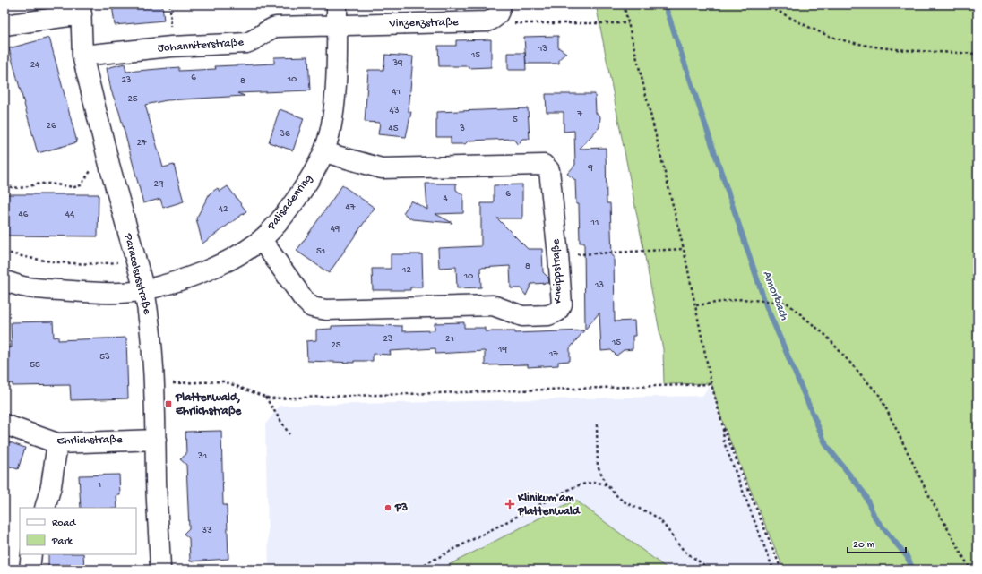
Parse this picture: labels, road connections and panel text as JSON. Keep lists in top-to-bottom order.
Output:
{
  "streets": {
    "street": [
      "Vinzenzstraße",
      "Johanniterstraße",
      "Palisadenring",
      "Kneippstraße",
      "Paracelsusstraße",
      "Ehrlichstraße"
    ]
  },
  "crossings": [
    ["Vinzenzstraße", "Johanniterstraße"],
    ["Vinzenzstraße", "Palisadenring"],
    ["Johanniterstraße", "Palisadenring"],
    ["Johanniterstraße", "Paracelsusstraße"],
    ["Palisadenring", "Kneippstraße"],
    ["Palisadenring", "Paracelsusstraße"],
    ["Paracelsusstraße", "Ehrlichstraße"]
  ],
  "water": ["Amorbach"],
  "places": {
    "transit": ["Plattenwald, Ehrlichstraße"],
    "health": ["Klinikum am Plattenwald"],
    "other": ["P3"]
  },
  "house_numbers": [
    "13",
    "15",
    "39",
    "24",
    "6",
    "10",
    "23",
    "8",
    "41",
    "25",
    "43",
    "7",
    "5",
    "26",
    "45",
    "3",
    "36",
    "27",
    "9",
    "29",
    "6",
    "4",
    "47",
    "42",
    "46",
    "44",
    "11",
    "49",
    "51",
    "8",
    "12",
    "10",
    "13",
    "23",
    "21",
    "15",
    "25",
    "19",
    "17",
    "53",
    "55",
    "31",
    "1",
    "33"
  ],
  "legend": ["Road", "Park"],
  "scale_bar": "20 m"
}
